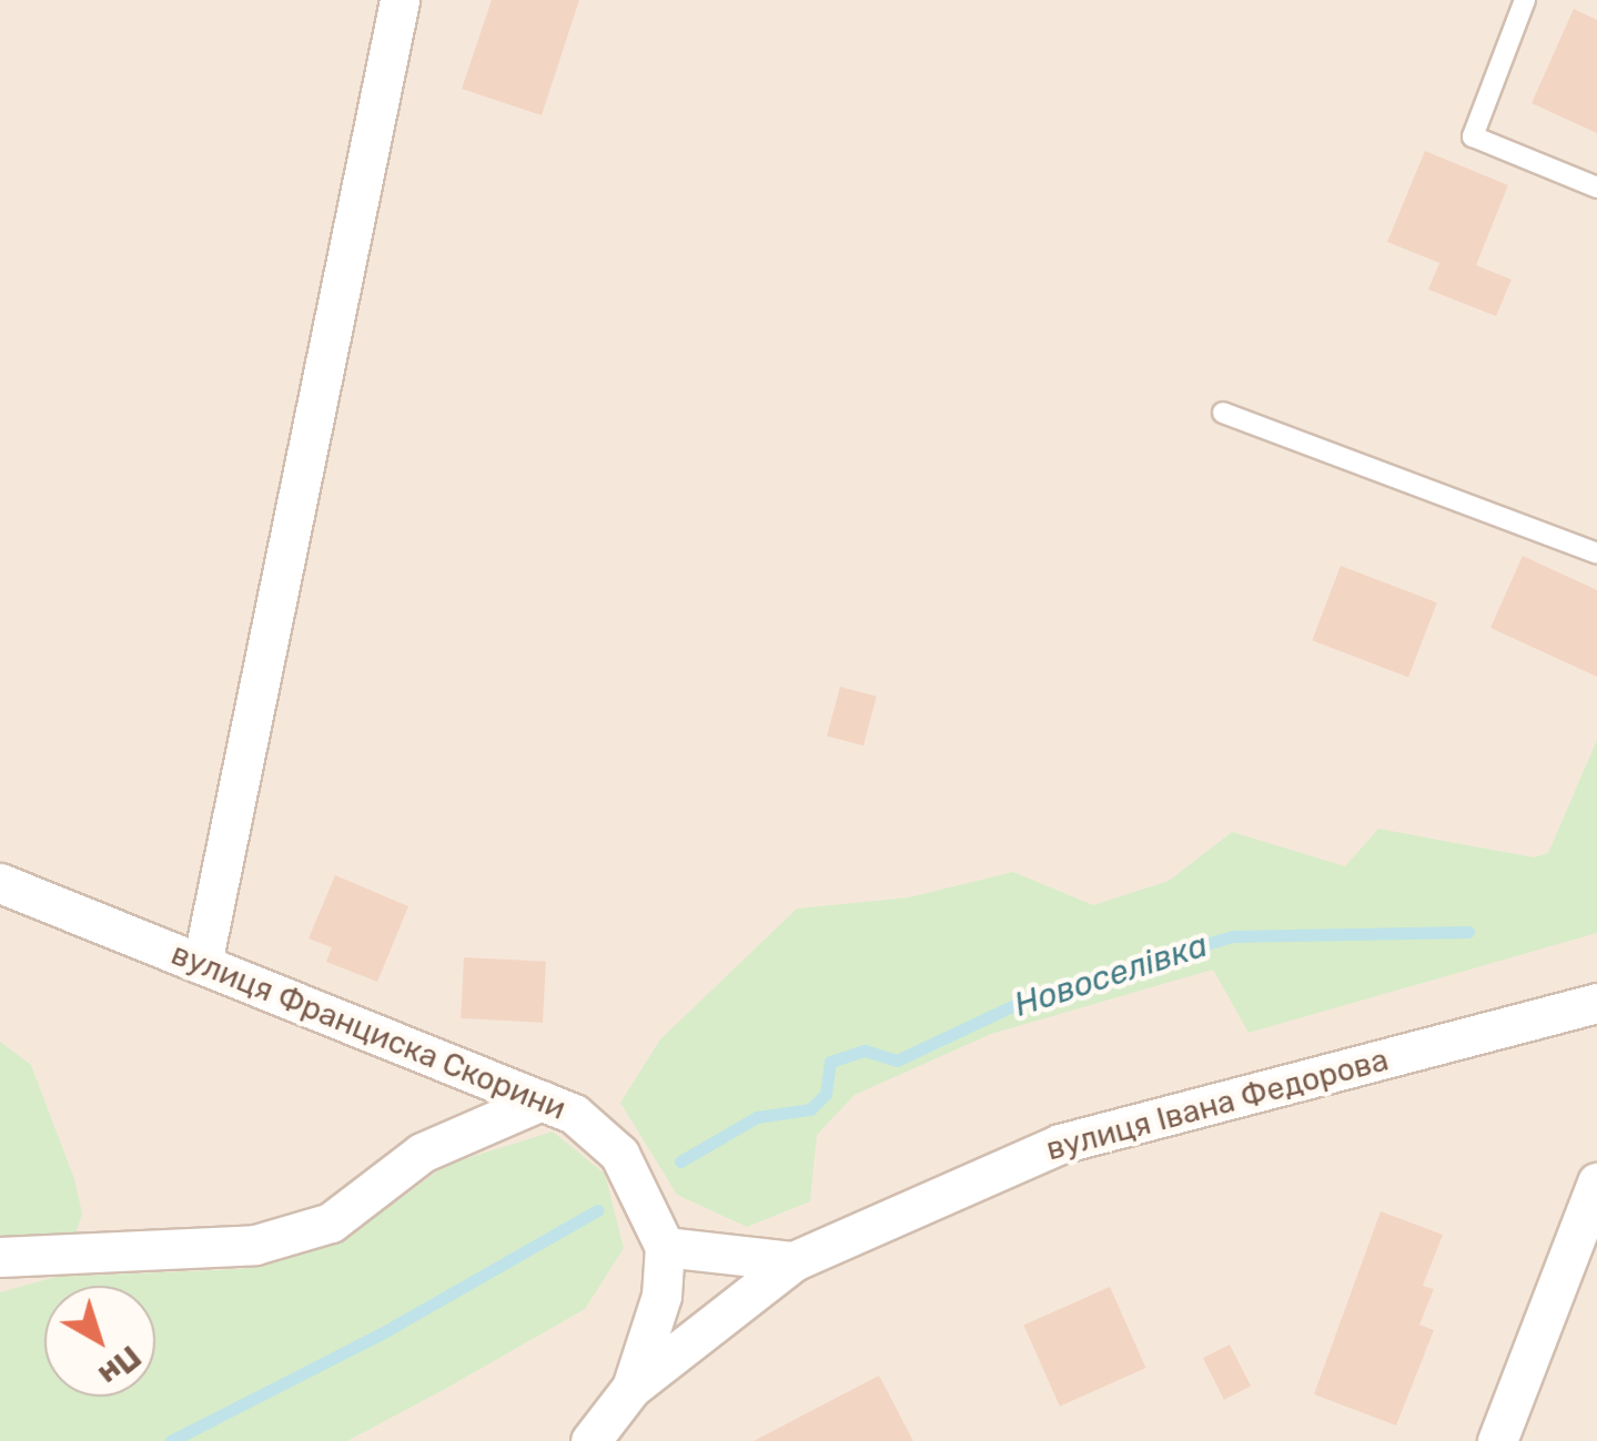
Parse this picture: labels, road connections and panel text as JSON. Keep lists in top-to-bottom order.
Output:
{
  "streets": {
    "street": ["вулиця Франциска Скорини", "вулиця Івана Федорова"]
  },
  "crossings": [
    ["вулиця Франциска Скорини", "вулиця Івана Федорова"]
  ],
  "water": ["Новоселівка"],
  "north": "bottom right"
}
